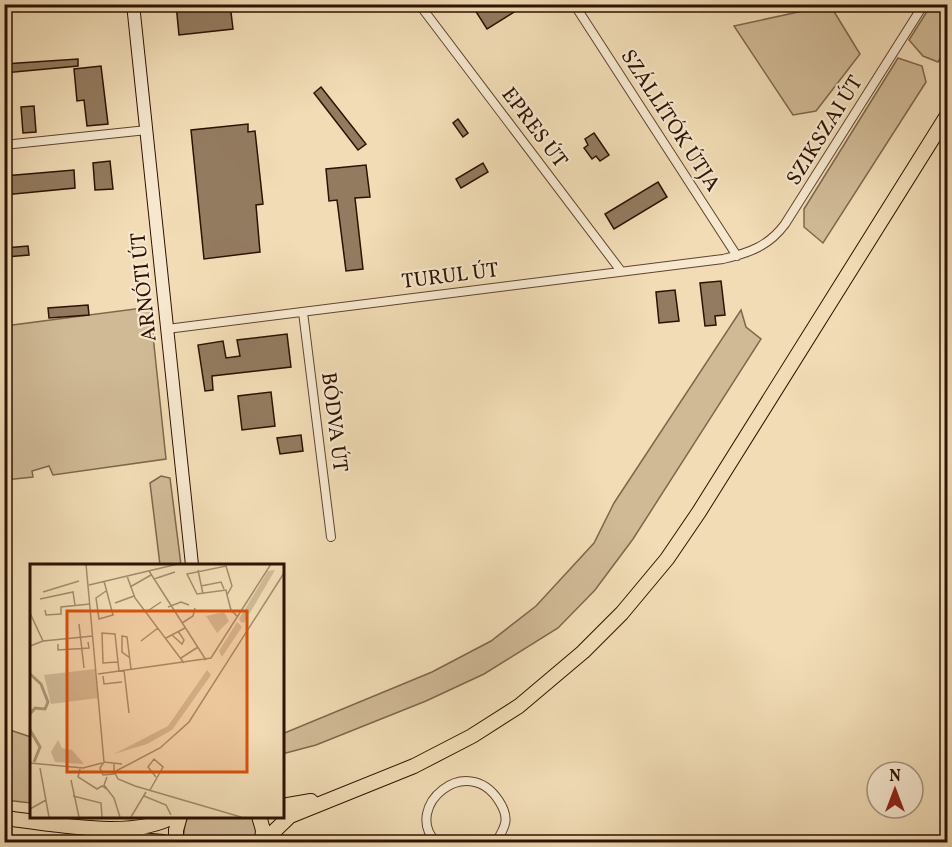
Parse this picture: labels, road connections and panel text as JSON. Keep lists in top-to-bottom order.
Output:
{
  "streets": {
    "main road": ["ARNÓTI ÚT"],
    "street": [
      "SZÁLLÍTÓK ÚTJA",
      "EPRES ÚT",
      "SZIKSZAI ÚT",
      "TURUL ÚT",
      "BÓDVA ÚT"
    ]
  },
  "crossings": [
    ["SZÁLLÍTÓK ÚTJA", "SZIKSZAI ÚT"],
    ["SZÁLLÍTÓK ÚTJA", "TURUL ÚT"],
    ["EPRES ÚT", "TURUL ÚT"],
    ["SZIKSZAI ÚT", "TURUL ÚT"],
    ["TURUL ÚT", "ARNÓTI ÚT"],
    ["TURUL ÚT", "BÓDVA ÚT"]
  ],
  "north": "top"
}
